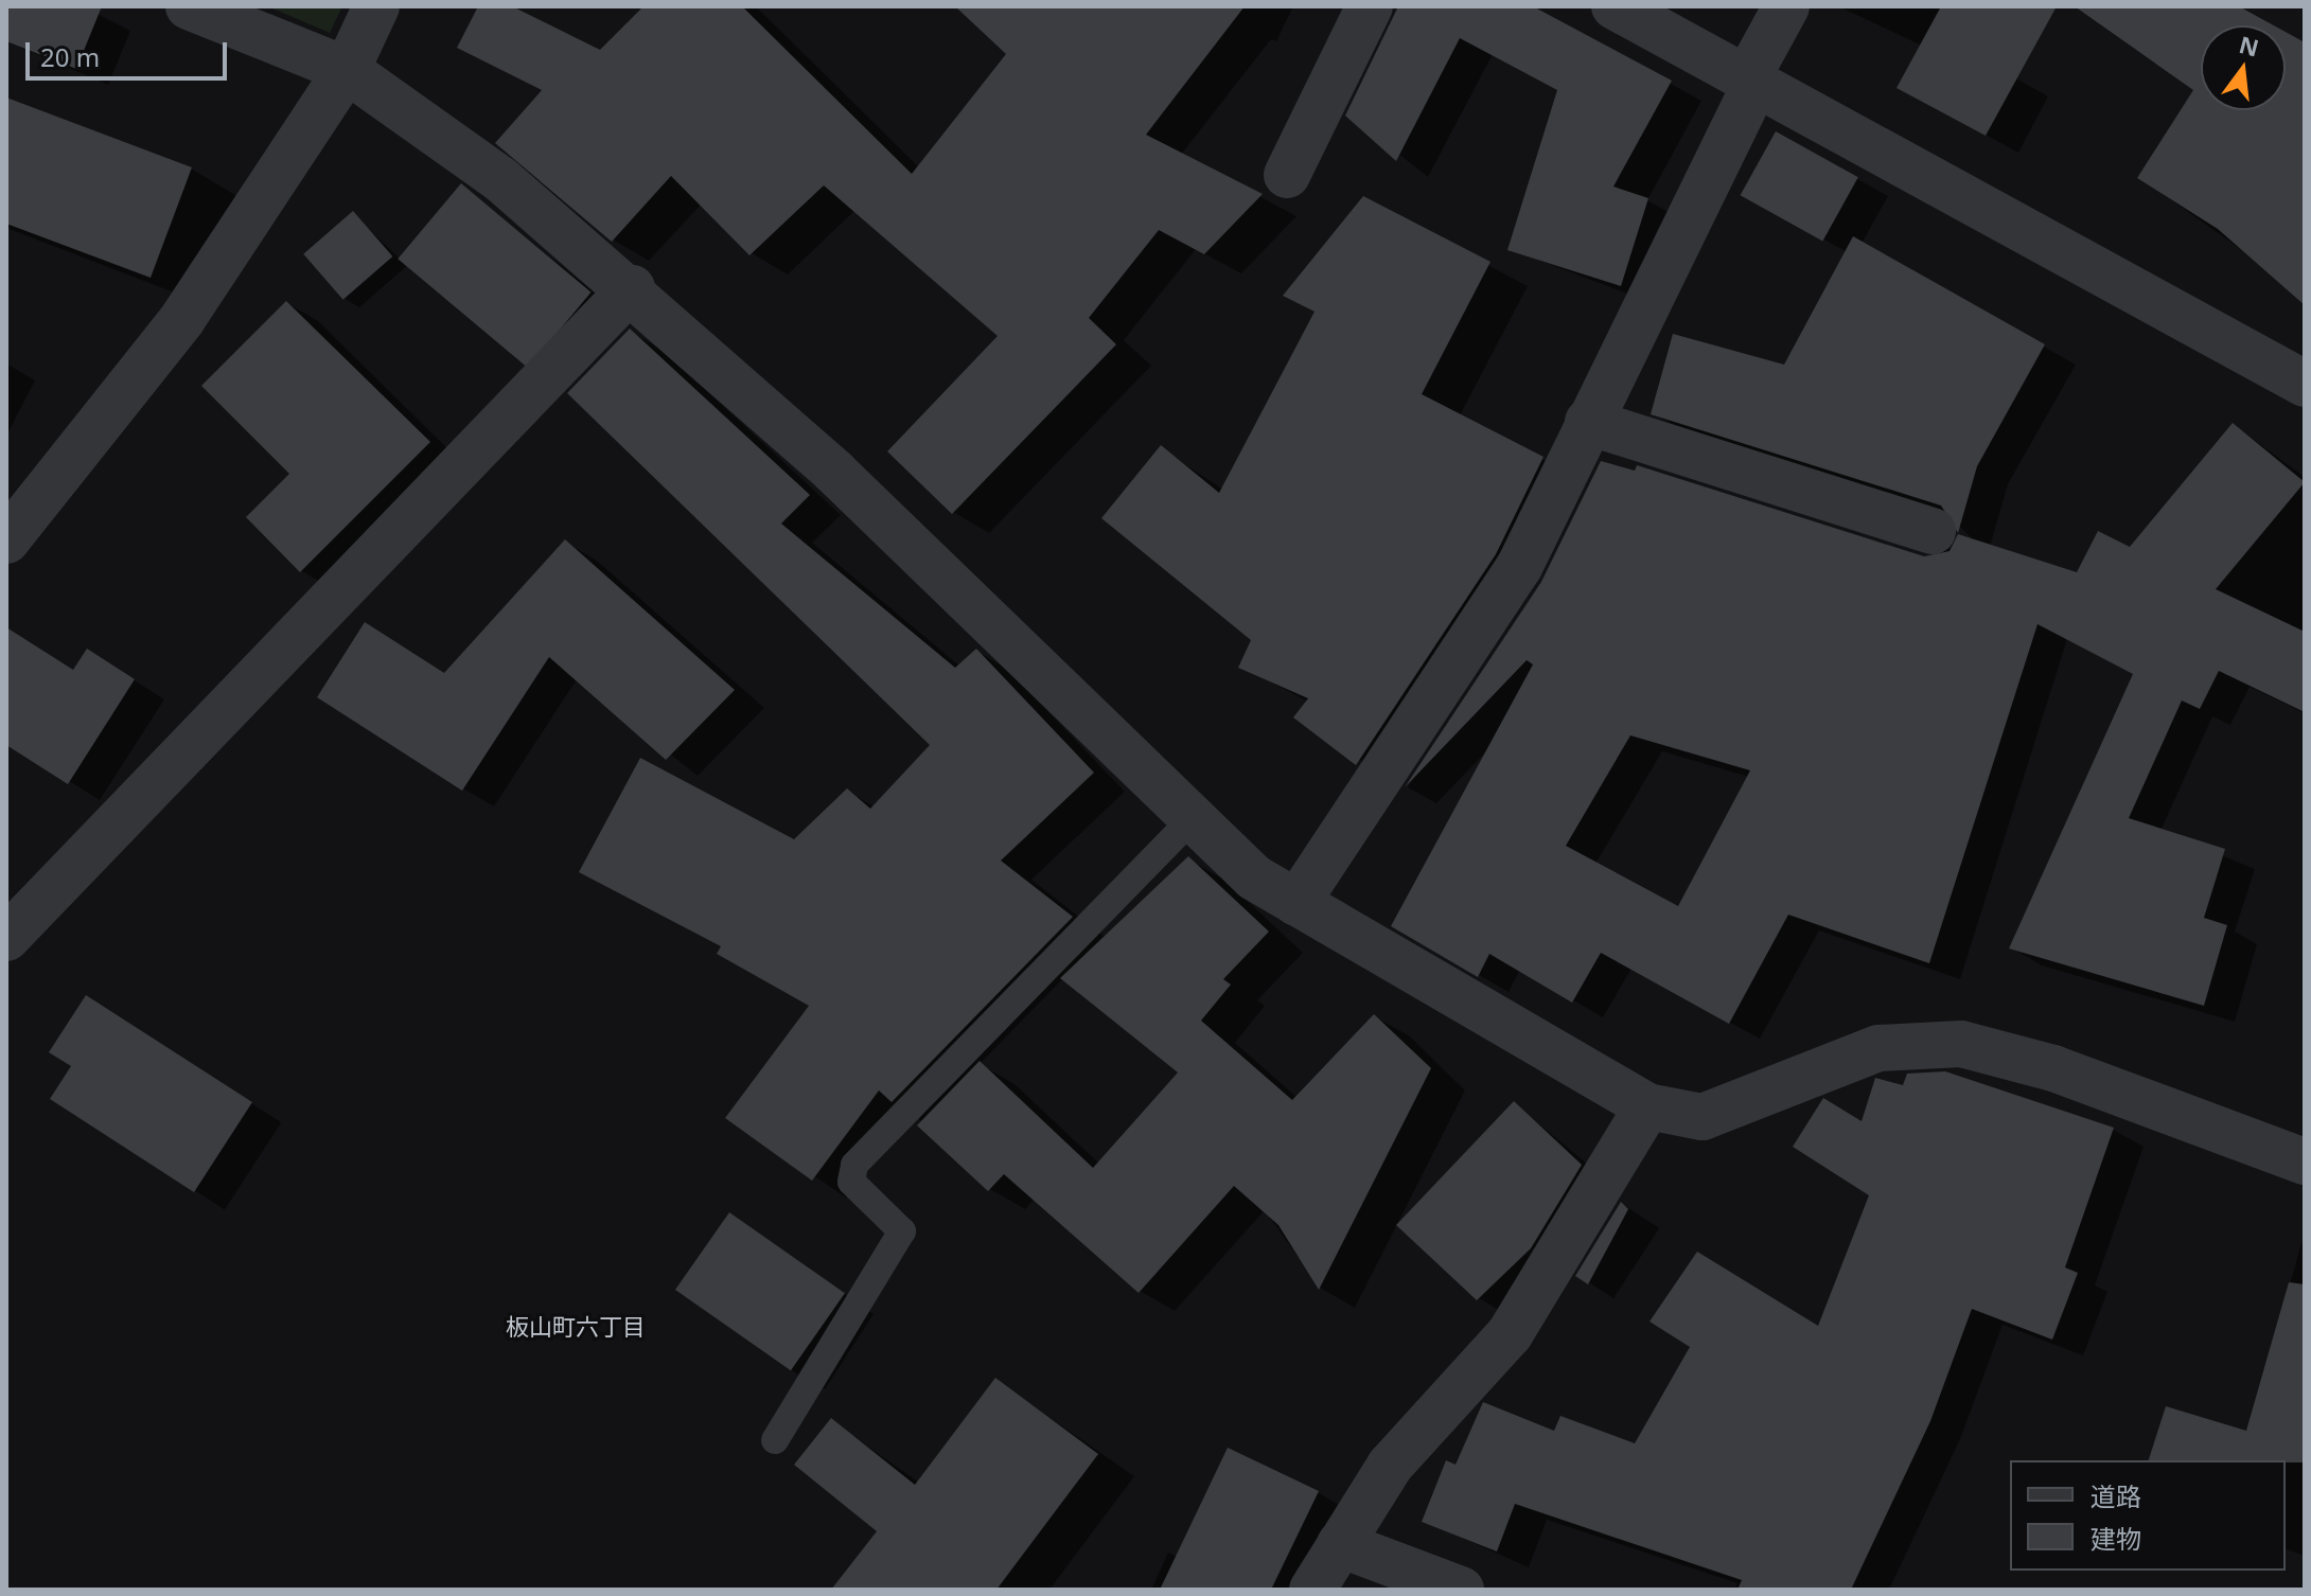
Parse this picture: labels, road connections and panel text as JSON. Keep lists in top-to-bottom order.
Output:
{
  "districts": ["板山町六丁目"],
  "legend": ["道路", "建物"],
  "scale_bar": "20 m",
  "north": "top"
}
